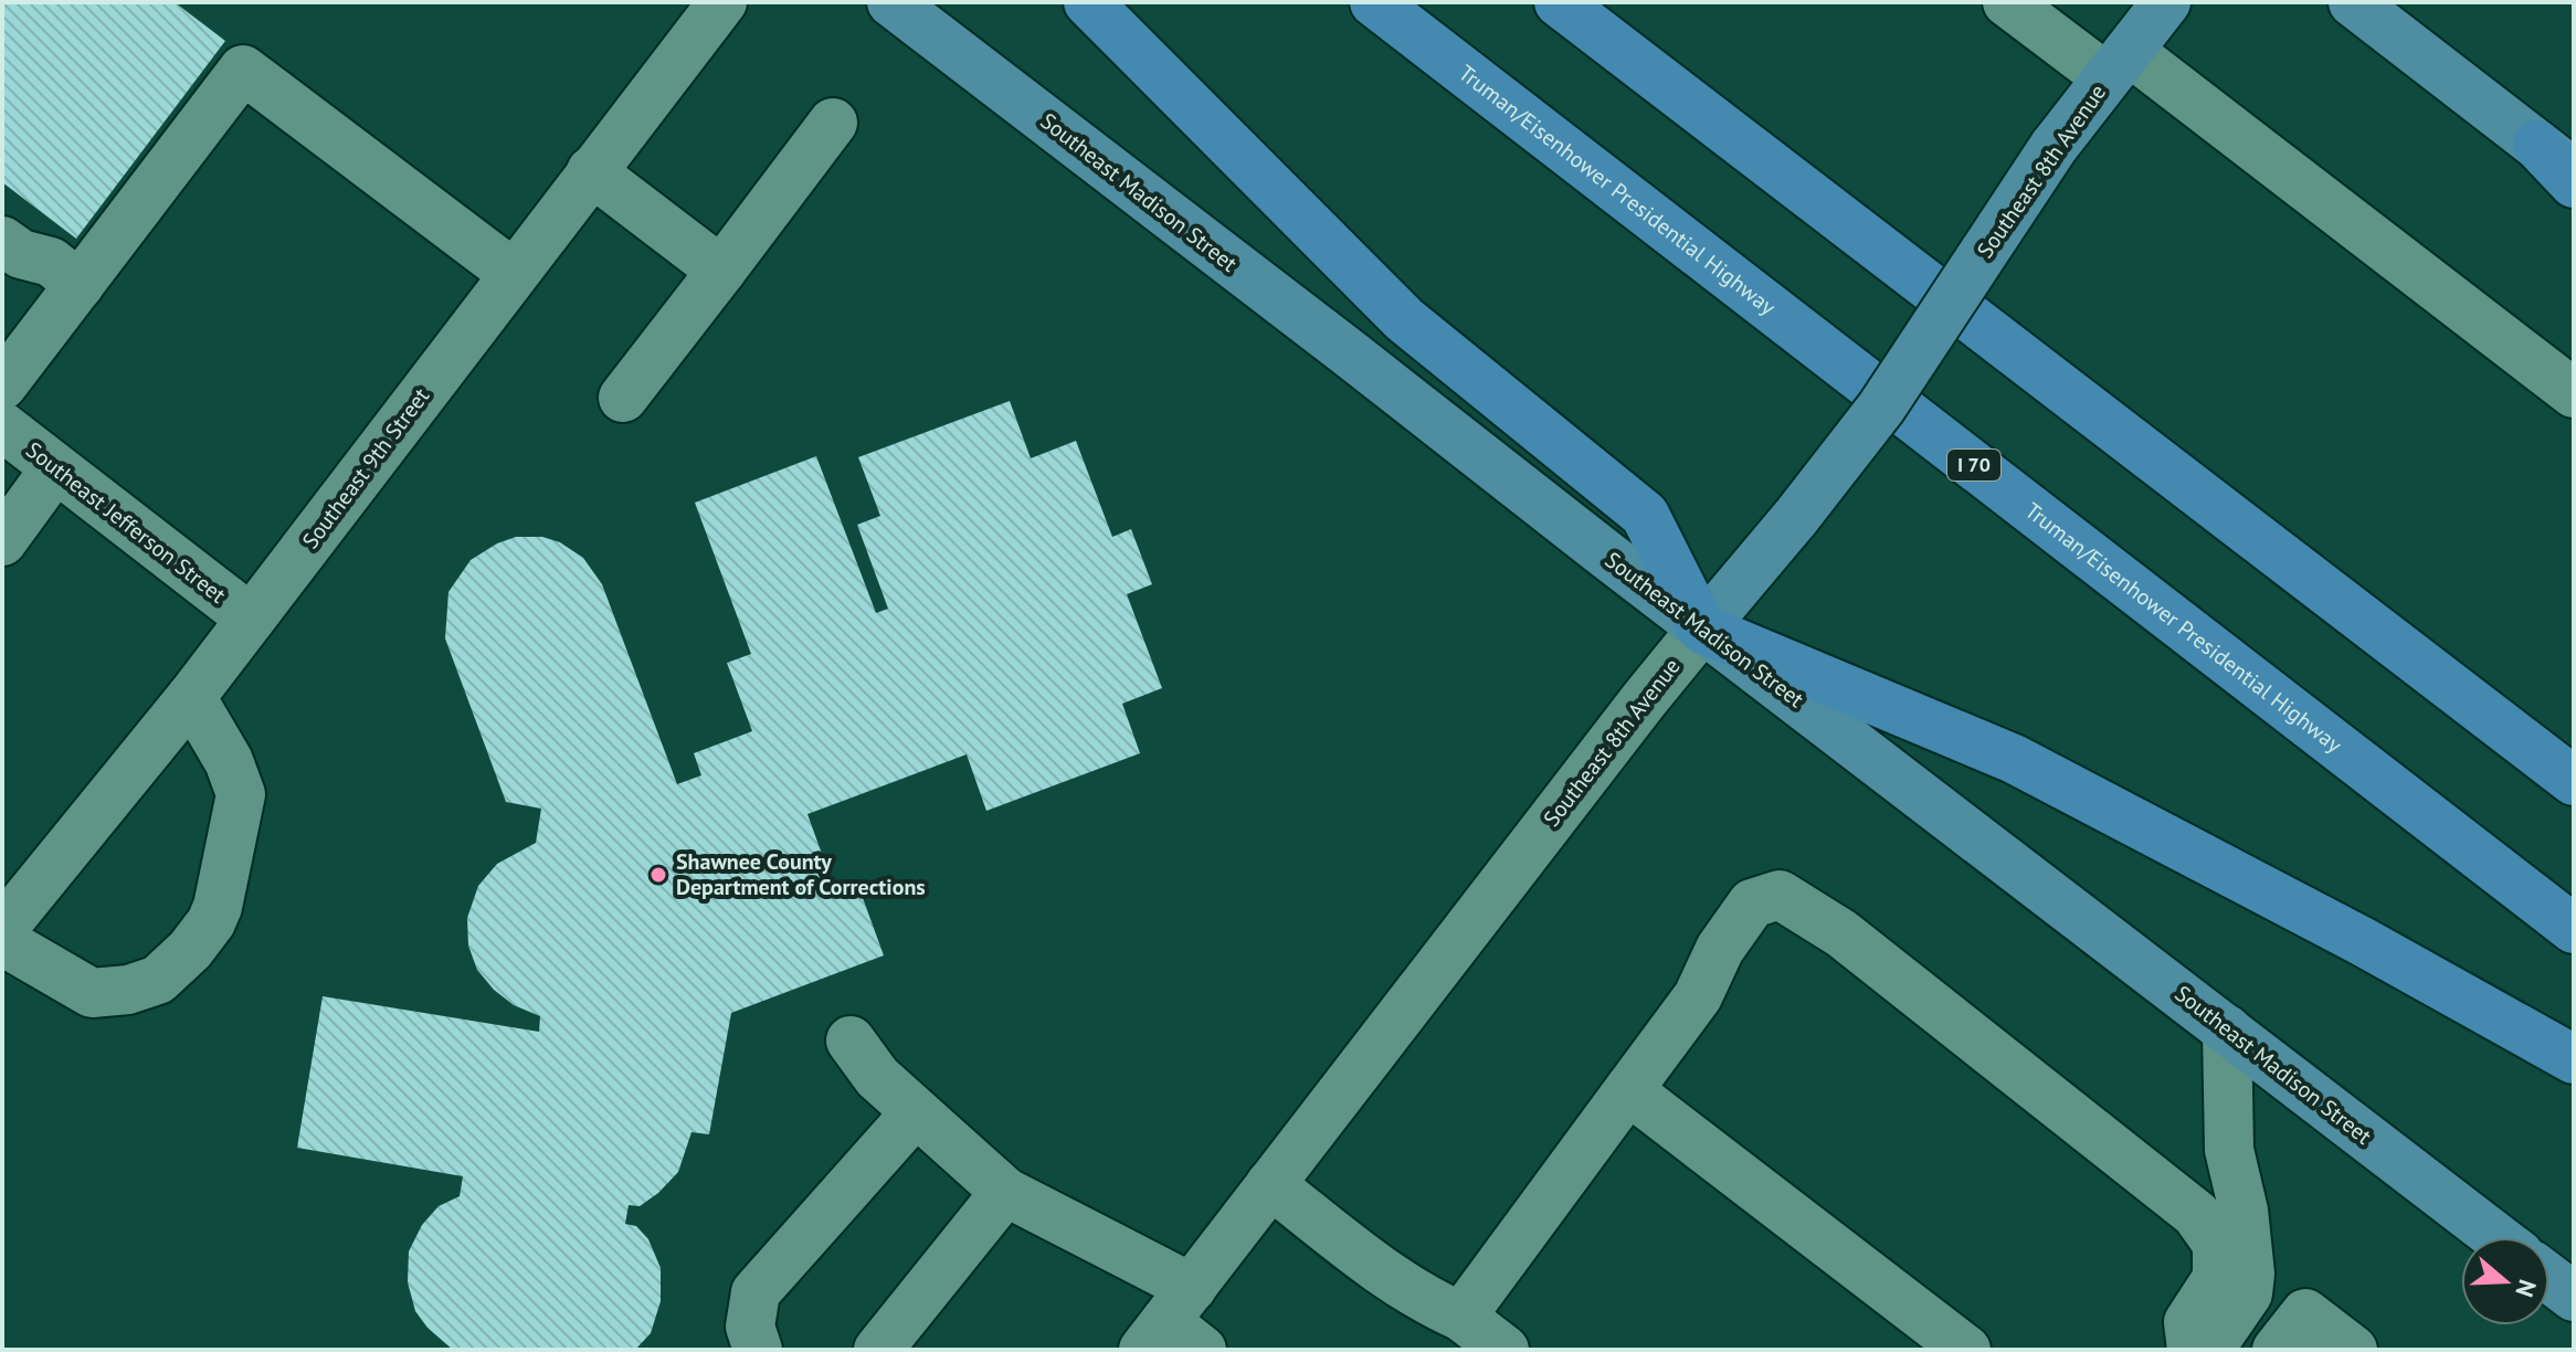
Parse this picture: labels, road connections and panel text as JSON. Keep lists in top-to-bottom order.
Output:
{
  "streets": {
    "highway": ["Truman/Eisenhower Presidential Highway", "I 70"],
    "main road": ["Southeast 8th Avenue", "Southeast Madison Street"],
    "street": ["Southeast 9th Street", "Southeast Jefferson Street"]
  },
  "crossings": [
    ["Southeast 8th Avenue", "Southeast Madison Street"],
    ["Southeast 9th Street", "Southeast Jefferson Street"]
  ],
  "places": ["Shawnee County Department of Corrections"],
  "north": "right"
}
